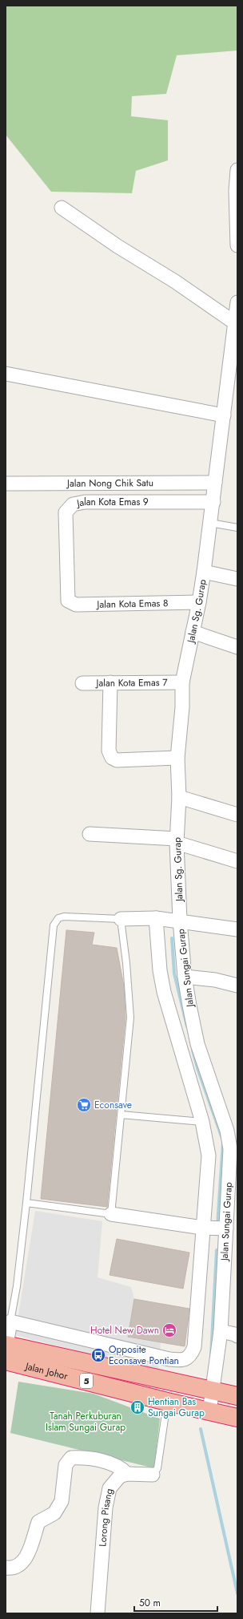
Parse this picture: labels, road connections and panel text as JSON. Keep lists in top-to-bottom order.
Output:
{
  "streets": {
    "highway": ["Jalan Johor", "5"],
    "street": [
      "Jalan Nong Chik Satu",
      "Jalan Kota Emas 9",
      "Jalan Kota Emas 8",
      "Jalan Sg. Gurap",
      "Jalan Kota Emas 7",
      "Jalan Sungai Gurap",
      "Lorong Pisang"
    ]
  },
  "crossings": [
    ["Jalan Nong Chik Satu", "Jalan Sg. Gurap"],
    ["Jalan Kota Emas 9", "Jalan Kota Emas 8"],
    ["Jalan Kota Emas 9", "Jalan Sg. Gurap"],
    ["Jalan Kota Emas 8", "Jalan Sg. Gurap"],
    ["Jalan Sg. Gurap", "Jalan Kota Emas 7"],
    ["Jalan Sg. Gurap", "Jalan Sungai Gurap"],
    ["Jalan Sungai Gurap", "Jalan Johor"]
  ],
  "parks": ["Tanah Perkuburan Islam Sungai Gurap"],
  "places": {
    "supermarket": ["Econsave"],
    "hotel": ["Hotel New Dawn"],
    "bus stop": ["Opposite Econsave Pontian"],
    "building": ["Hentian Bas Sungai Gurap"]
  },
  "scale_bar": "50 m"
}
